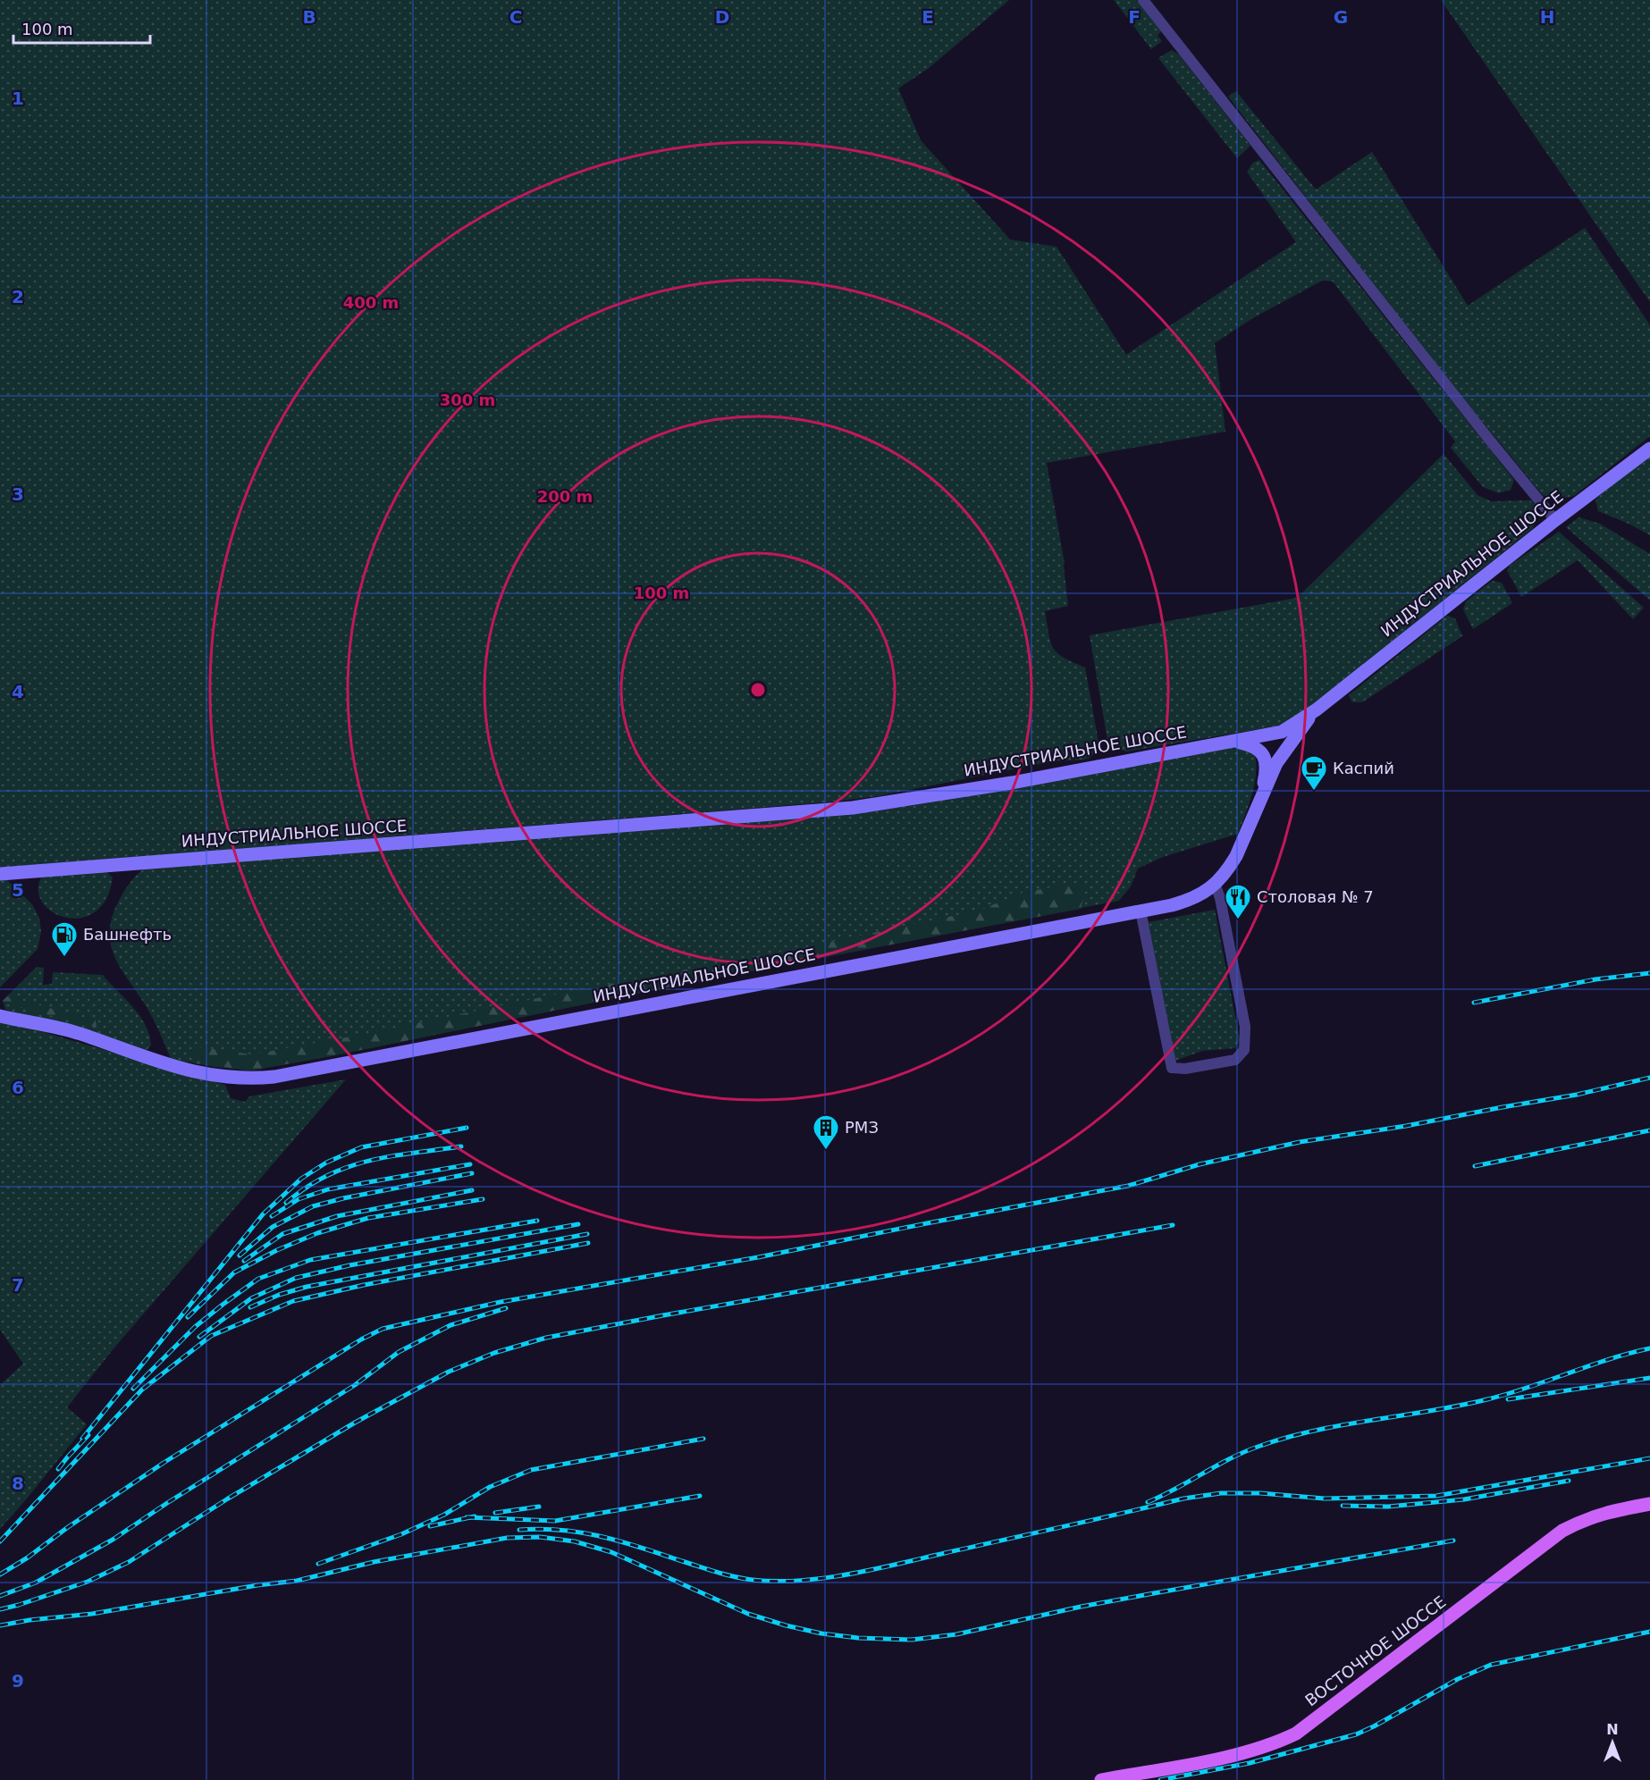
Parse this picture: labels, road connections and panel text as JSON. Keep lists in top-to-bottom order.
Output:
{
  "streets": {
    "main road": ["ИНДУСТРИАЛЬНОЕ ШОССЕ", "ВОСТОЧНОЕ ШОССЕ"]
  },
  "places": {
    "cafe": ["Каспий"],
    "restaurant": ["Столовая № 7"],
    "fuel station": ["Башнефть"],
    "building": ["РМЗ"]
  },
  "scale_bar": "100 m",
  "north": "top",
  "grid": {
    "columns": [
      "B",
      "C",
      "D",
      "E",
      "F",
      "G",
      "H"
    ],
    "rows": [
      "1",
      "2",
      "3",
      "4",
      "5",
      "6",
      "7",
      "8",
      "9"
    ]
  },
  "rings": [
    "400 m",
    "300 m",
    "200 m",
    "100 m"
  ]
}
